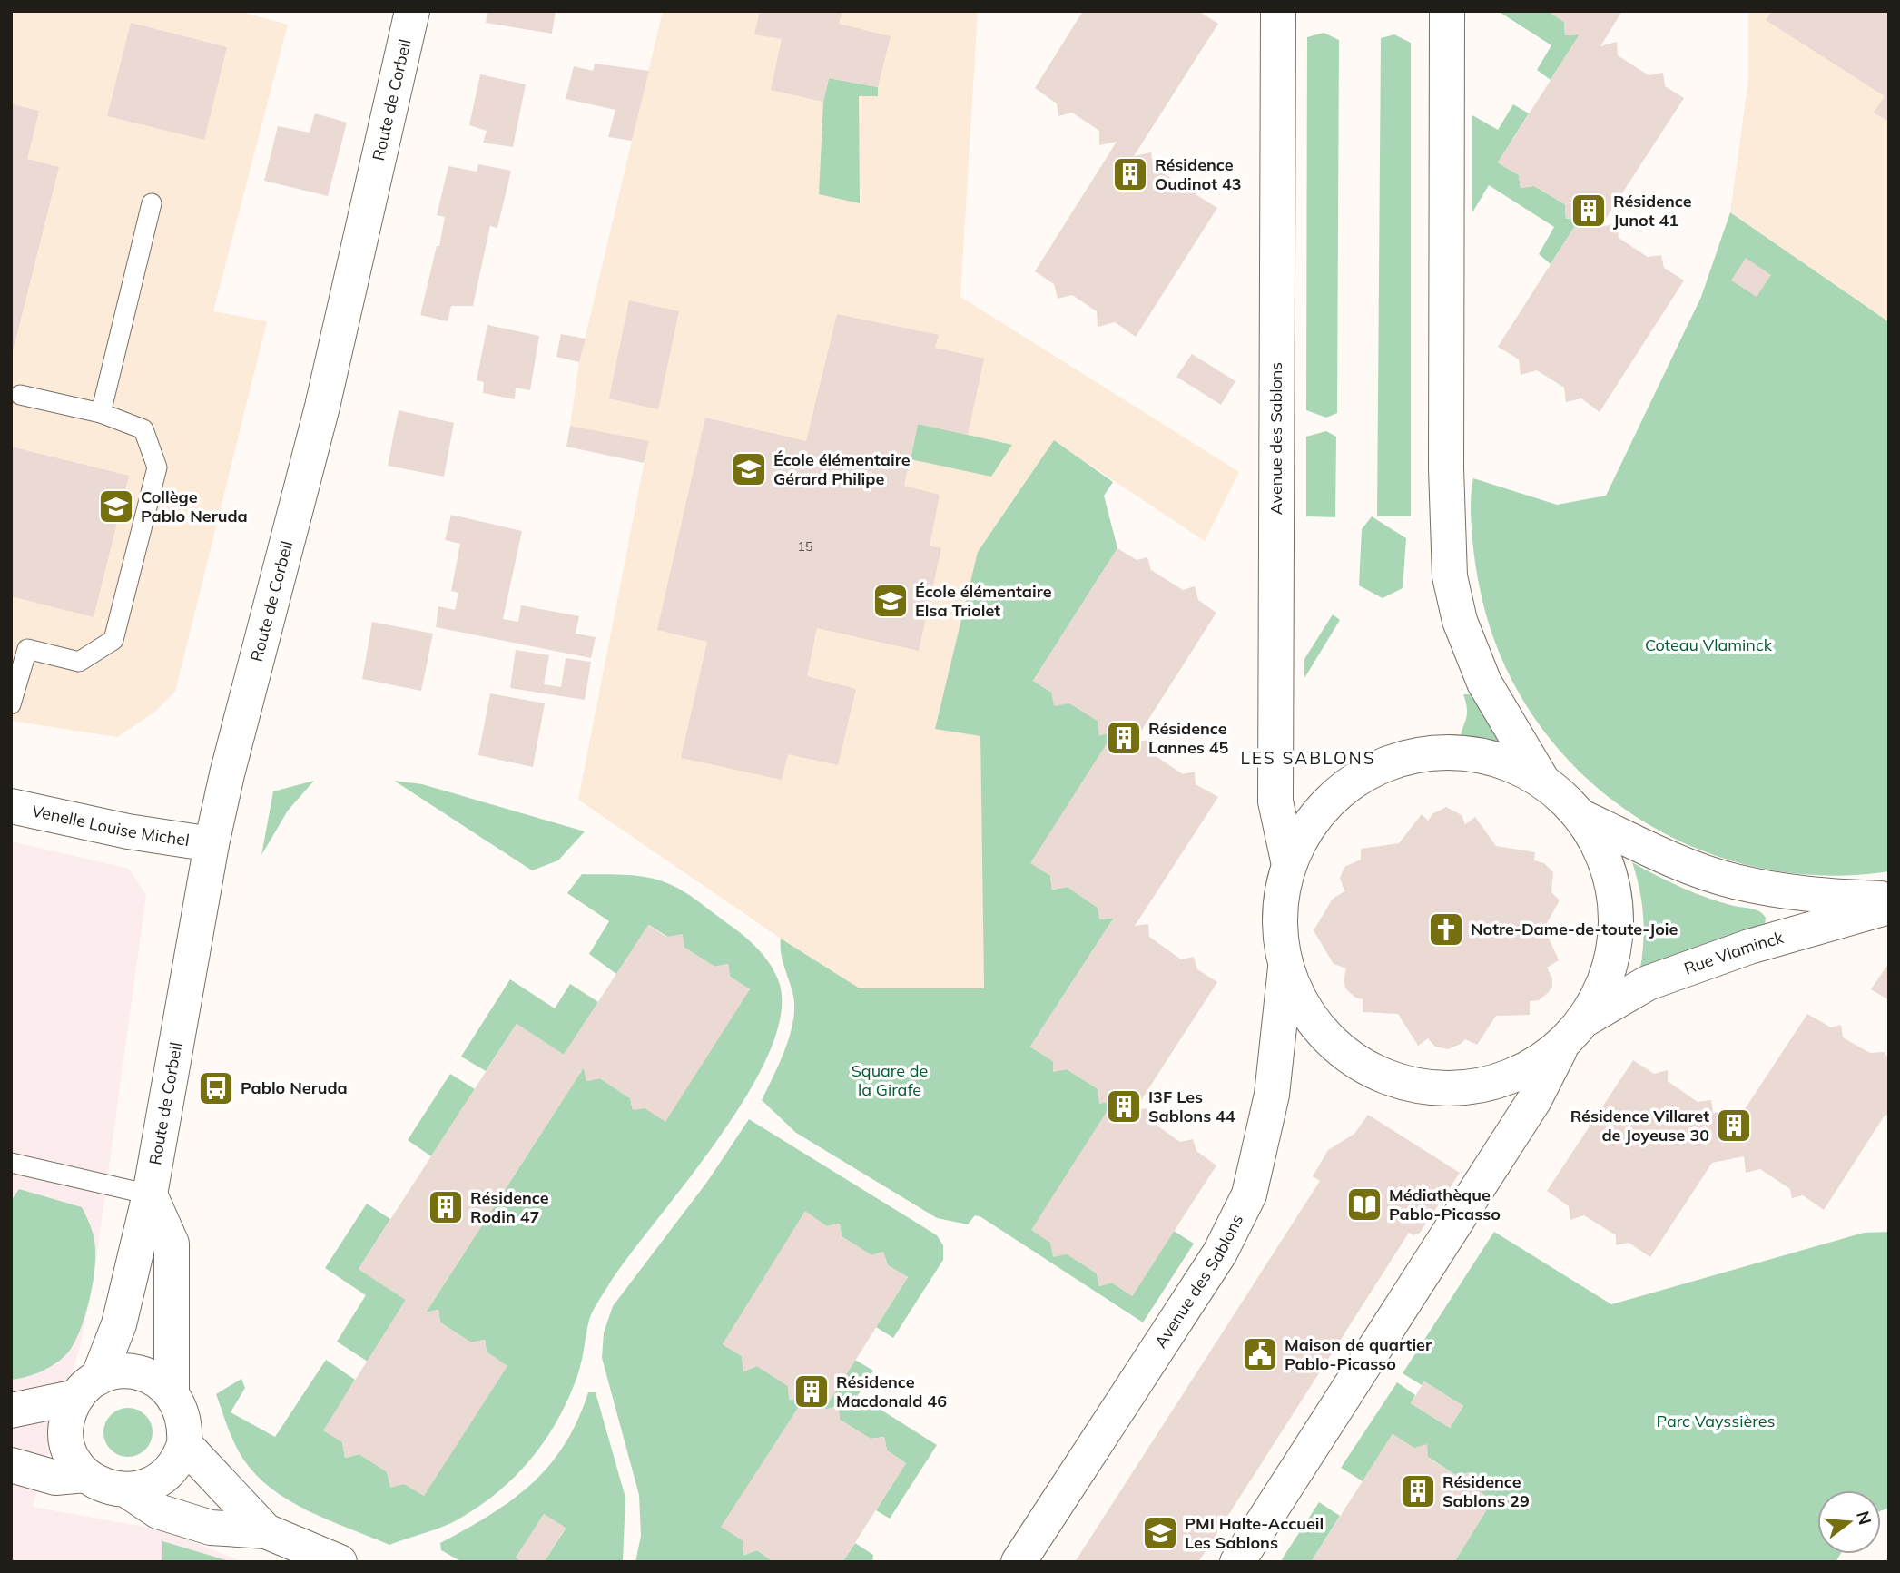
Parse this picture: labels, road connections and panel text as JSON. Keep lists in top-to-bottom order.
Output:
{
  "streets": {
    "street": [
      "Route de Corbeil",
      "Avenue des Sablons",
      "Venelle Louise Michel",
      "Rue Vlaminck"
    ]
  },
  "crossings": [
    ["Route de Corbeil", "Venelle Louise Michel"],
    ["Avenue des Sablons", "Rue Vlaminck"]
  ],
  "districts": ["LES SABLONS"],
  "parks": ["Coteau Vlaminck", "Square de la Girafe", "Parc Vayssières"],
  "places": {
    "building": [
      "Résidence Oudinot 43",
      "Résidence Junot 41",
      "Résidence Lannes 45",
      "I3F Les Sablons 44",
      "Résidence Villaret de Joyeuse 30",
      "Résidence Rodin 47",
      "Résidence Macdonald 46",
      "Résidence Sablons 29"
    ],
    "school or university": [
      "École élémentaire Gérard Philipe",
      "Collège Pablo Neruda",
      "École élémentaire Elsa Triolet",
      "PMI Halte-Accueil Les Sablons"
    ],
    "church": ["Notre-Dame-de-toute-Joie"],
    "bus stop": ["Pablo Neruda"],
    "library": ["Médiathèque Pablo-Picasso"],
    "public building": ["Maison de quartier Pablo-Picasso"]
  },
  "house_numbers": ["15"],
  "north": "right"
}
